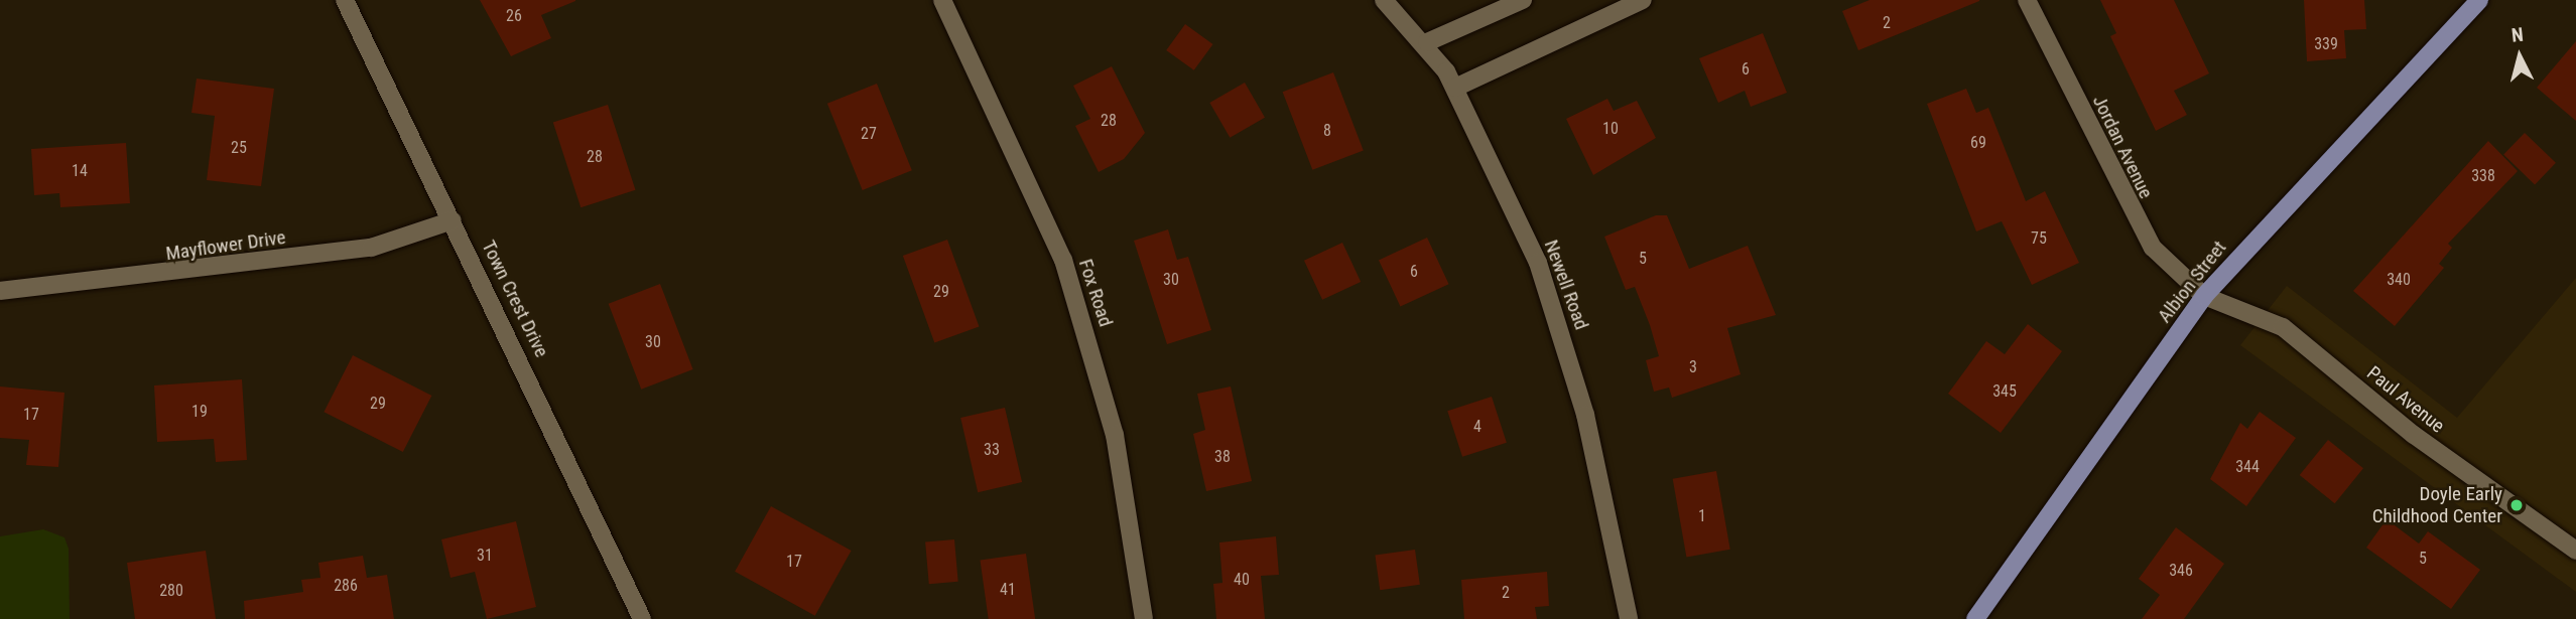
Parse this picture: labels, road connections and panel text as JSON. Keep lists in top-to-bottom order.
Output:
{
  "streets": {
    "main road": ["Albion Street"],
    "street": [
      "Jordan Avenue",
      "Mayflower Drive",
      "Newell Road",
      "Fox Road",
      "Town Crest Drive",
      "Paul Avenue"
    ]
  },
  "crossings": [
    ["Jordan Avenue", "Albion Street"],
    ["Jordan Avenue", "Paul Avenue"],
    ["Mayflower Drive", "Town Crest Drive"],
    ["Albion Street", "Paul Avenue"]
  ],
  "places": ["Doyle Early Childhood Center"],
  "house_numbers": [
    "26",
    "2",
    "339",
    "6",
    "28",
    "10",
    "8",
    "27",
    "69",
    "25",
    "28",
    "14",
    "338",
    "75",
    "5",
    "6",
    "30",
    "340",
    "29",
    "30",
    "3",
    "345",
    "29",
    "19",
    "17",
    "4",
    "33",
    "38",
    "344",
    "1",
    "31",
    "5",
    "17",
    "346",
    "40",
    "286",
    "41",
    "280",
    "2"
  ],
  "north": "top"
}
